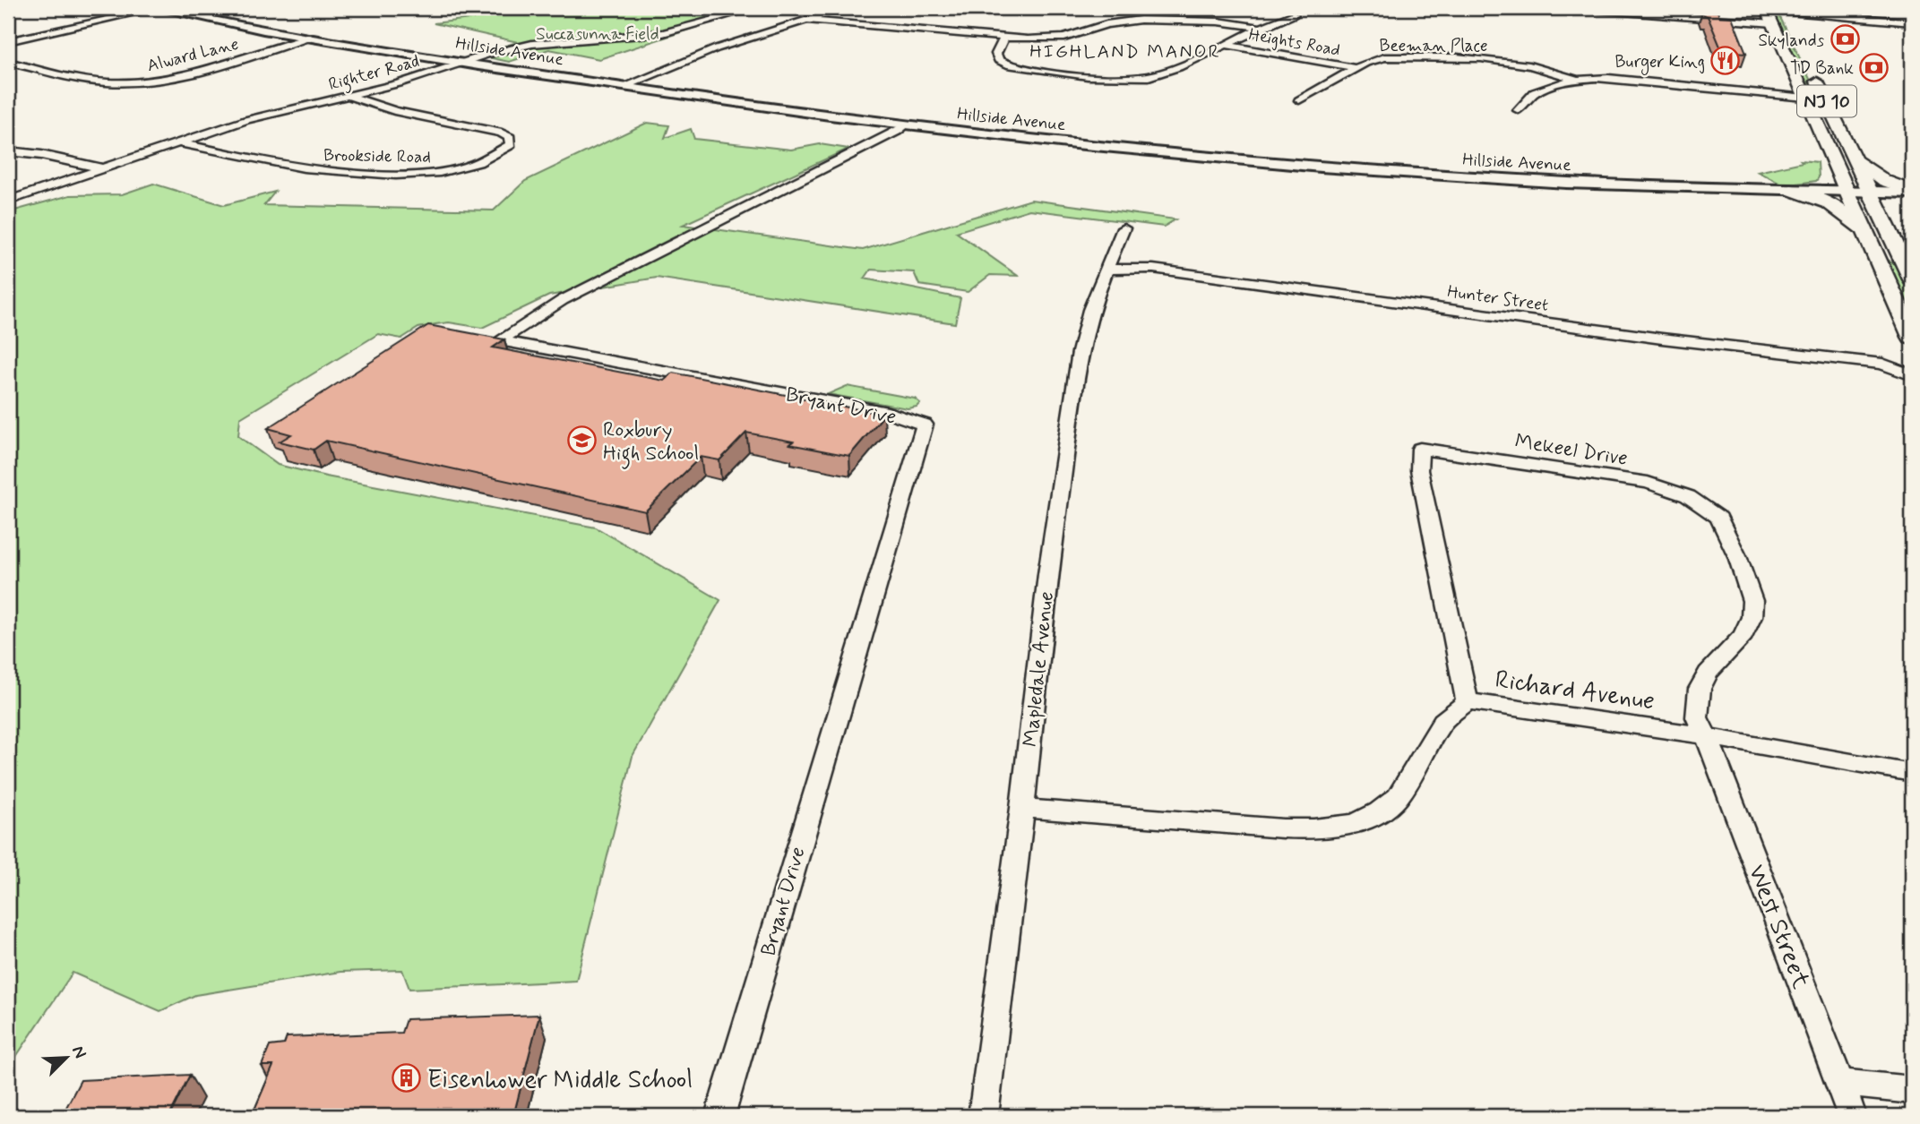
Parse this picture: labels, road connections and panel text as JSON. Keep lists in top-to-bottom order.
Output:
{
  "streets": {
    "highway": ["NJ 10"],
    "main road": ["Hillside Avenue"],
    "street": [
      "Heights Road",
      "Beeman Place",
      "Alward Lane",
      "Righter Road",
      "Brookside Road",
      "Hunter Street",
      "Bryant Drive",
      "Mekeel Drive",
      "Mapledale Avenue",
      "Richard Avenue",
      "West Street"
    ]
  },
  "crossings": [
    ["Heights Road", "Beeman Place"],
    ["Hillside Avenue", "Alward Lane"],
    ["Hillside Avenue", "Righter Road"],
    ["Hillside Avenue", "NJ 10"],
    ["Hillside Avenue", "Bryant Drive"],
    ["Righter Road", "Brookside Road"],
    ["Hunter Street", "Mapledale Avenue"],
    ["Mekeel Drive", "Richard Avenue"],
    ["Mekeel Drive", "West Street"],
    ["Mapledale Avenue", "Richard Avenue"],
    ["Richard Avenue", "West Street"]
  ],
  "districts": ["HIGHLAND MANOR"],
  "parks": ["Succasunna Field"],
  "places": {
    "bank": ["Skylands", "TD Bank"],
    "restaurant": ["Burger King"],
    "school or university": ["Roxbury High School"],
    "building": ["Eisenhower Middle School"]
  },
  "north": "top right"
}
